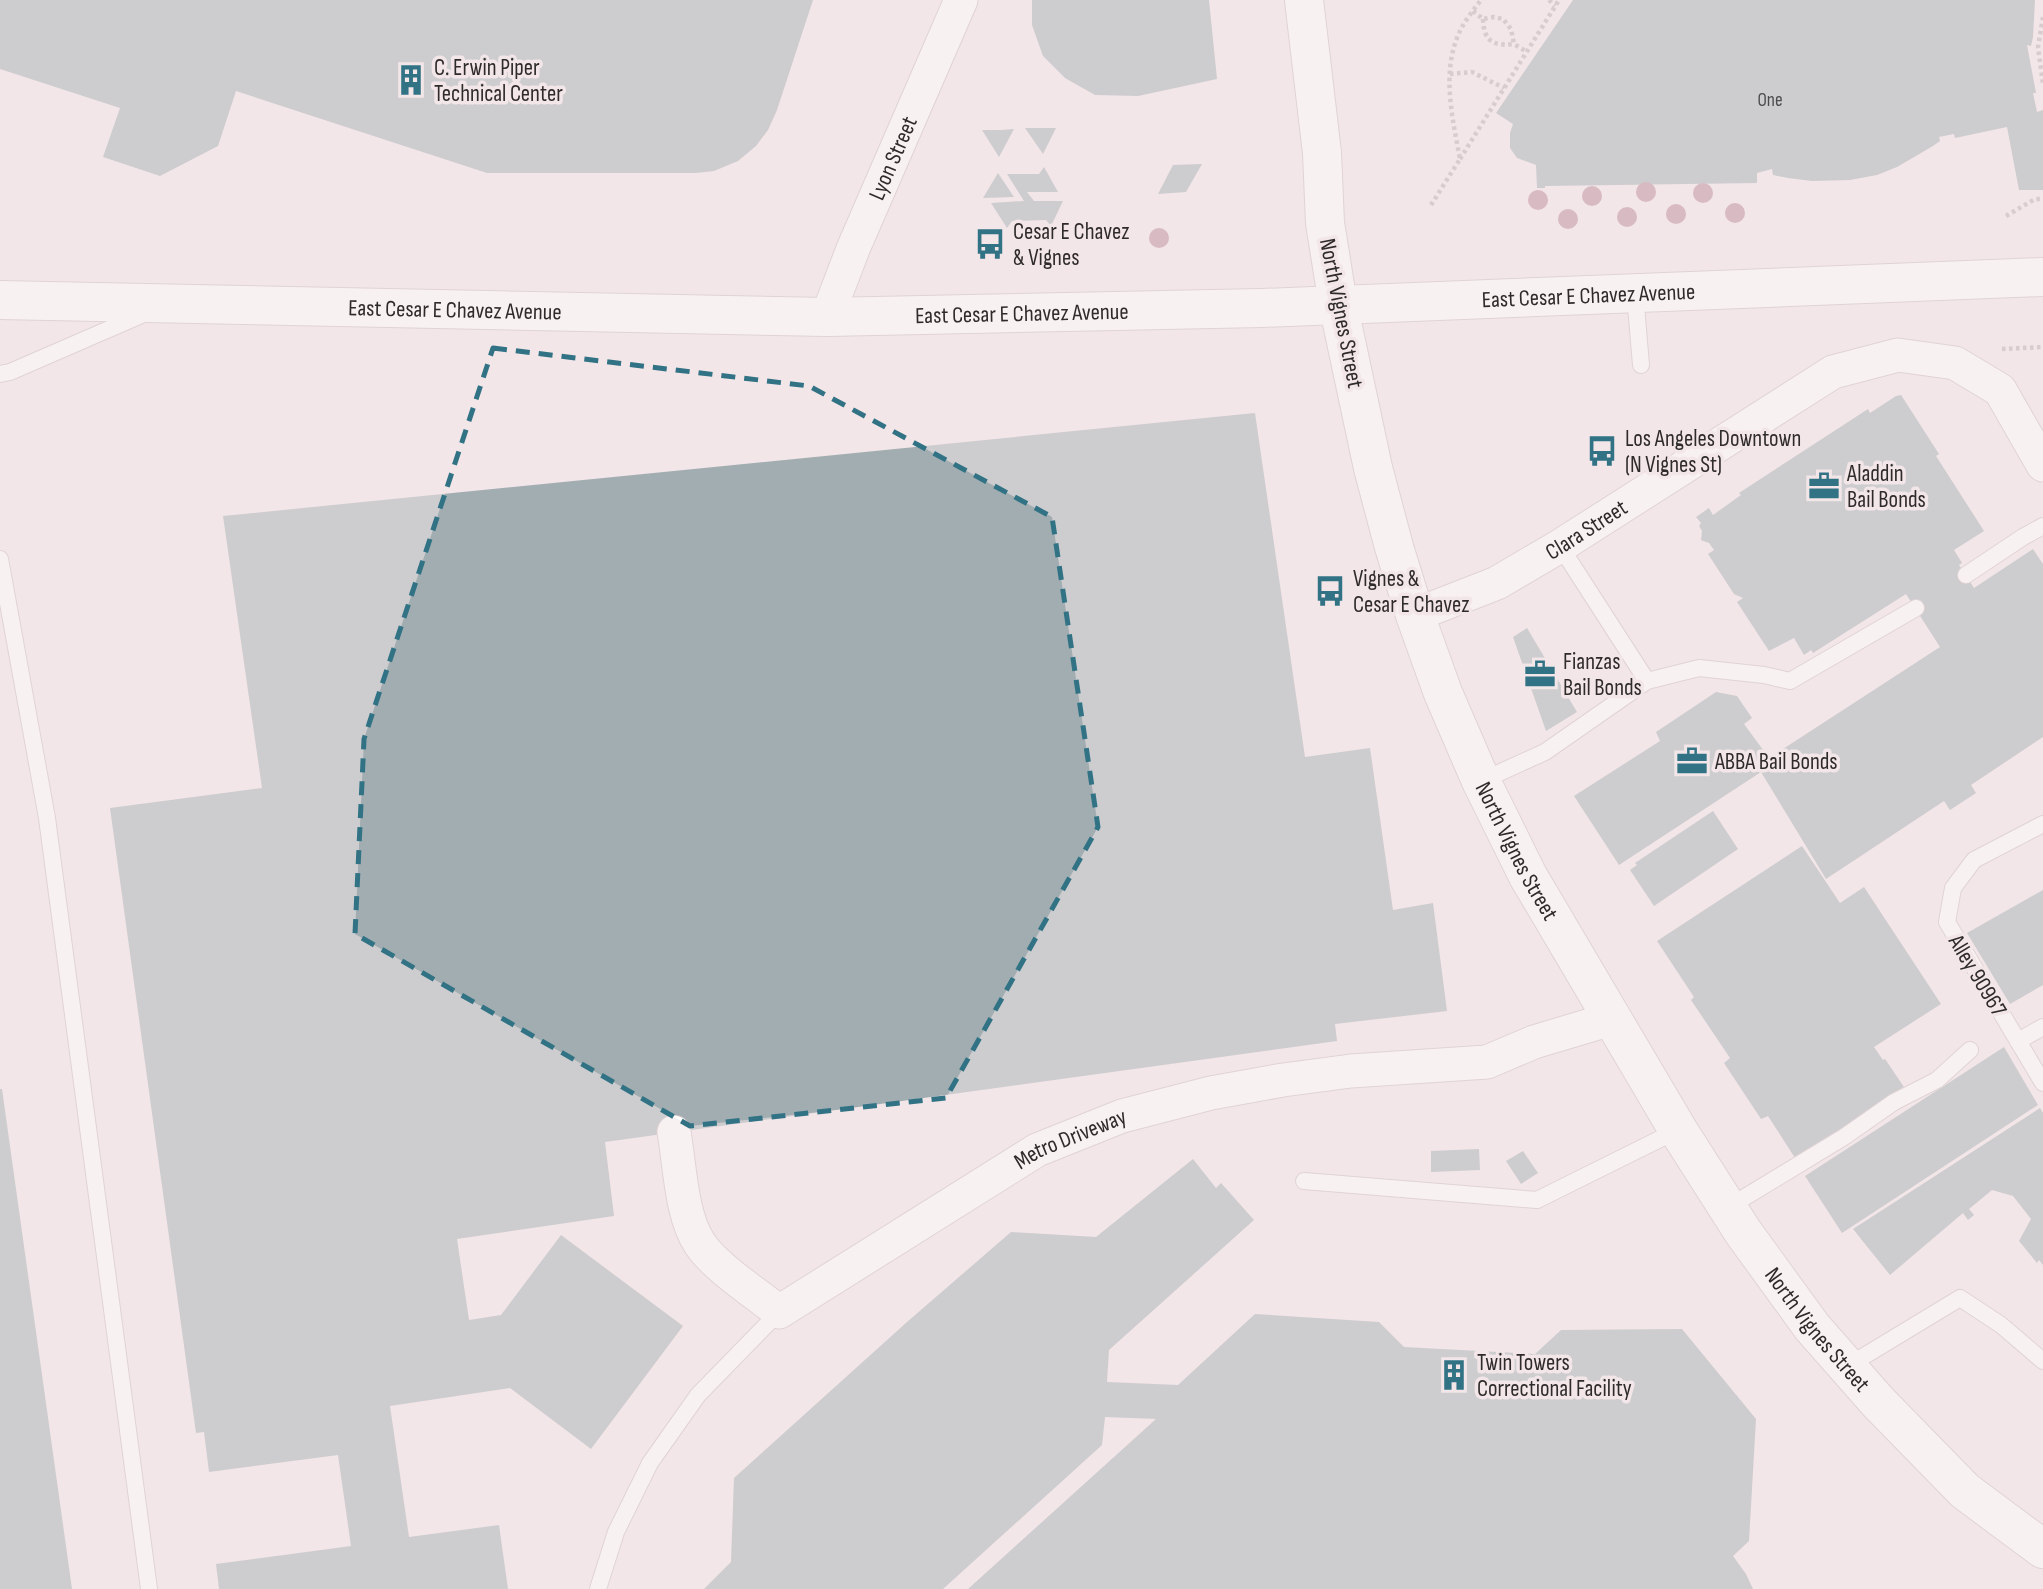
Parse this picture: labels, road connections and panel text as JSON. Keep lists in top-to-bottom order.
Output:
{
  "streets": {
    "main road": ["East Cesar E Chavez Avenue", "North Vignes Street"],
    "street": ["Lyon Street", "Clara Street", "Metro Driveway"],
    "lane": ["Alley 90967"]
  },
  "crossings": [
    ["Lyon Street", "East Cesar E Chavez Avenue"],
    ["East Cesar E Chavez Avenue", "North Vignes Street"],
    ["North Vignes Street", "Clara Street"],
    ["North Vignes Street", "Metro Driveway"]
  ],
  "places": {
    "building": ["C. Erwin Piper Technical Center", "Twin Towers Correctional Facility"],
    "bus stop": ["Cesar E Chavez & Vignes", "Los Angeles Downtown (N Vignes St)", "Vignes & Cesar E Chavez"],
    "office": ["Aladdin Bail Bonds", "Fianzas Bail Bonds", "ABBA Bail Bonds"]
  },
  "house_numbers": ["One"]
}
